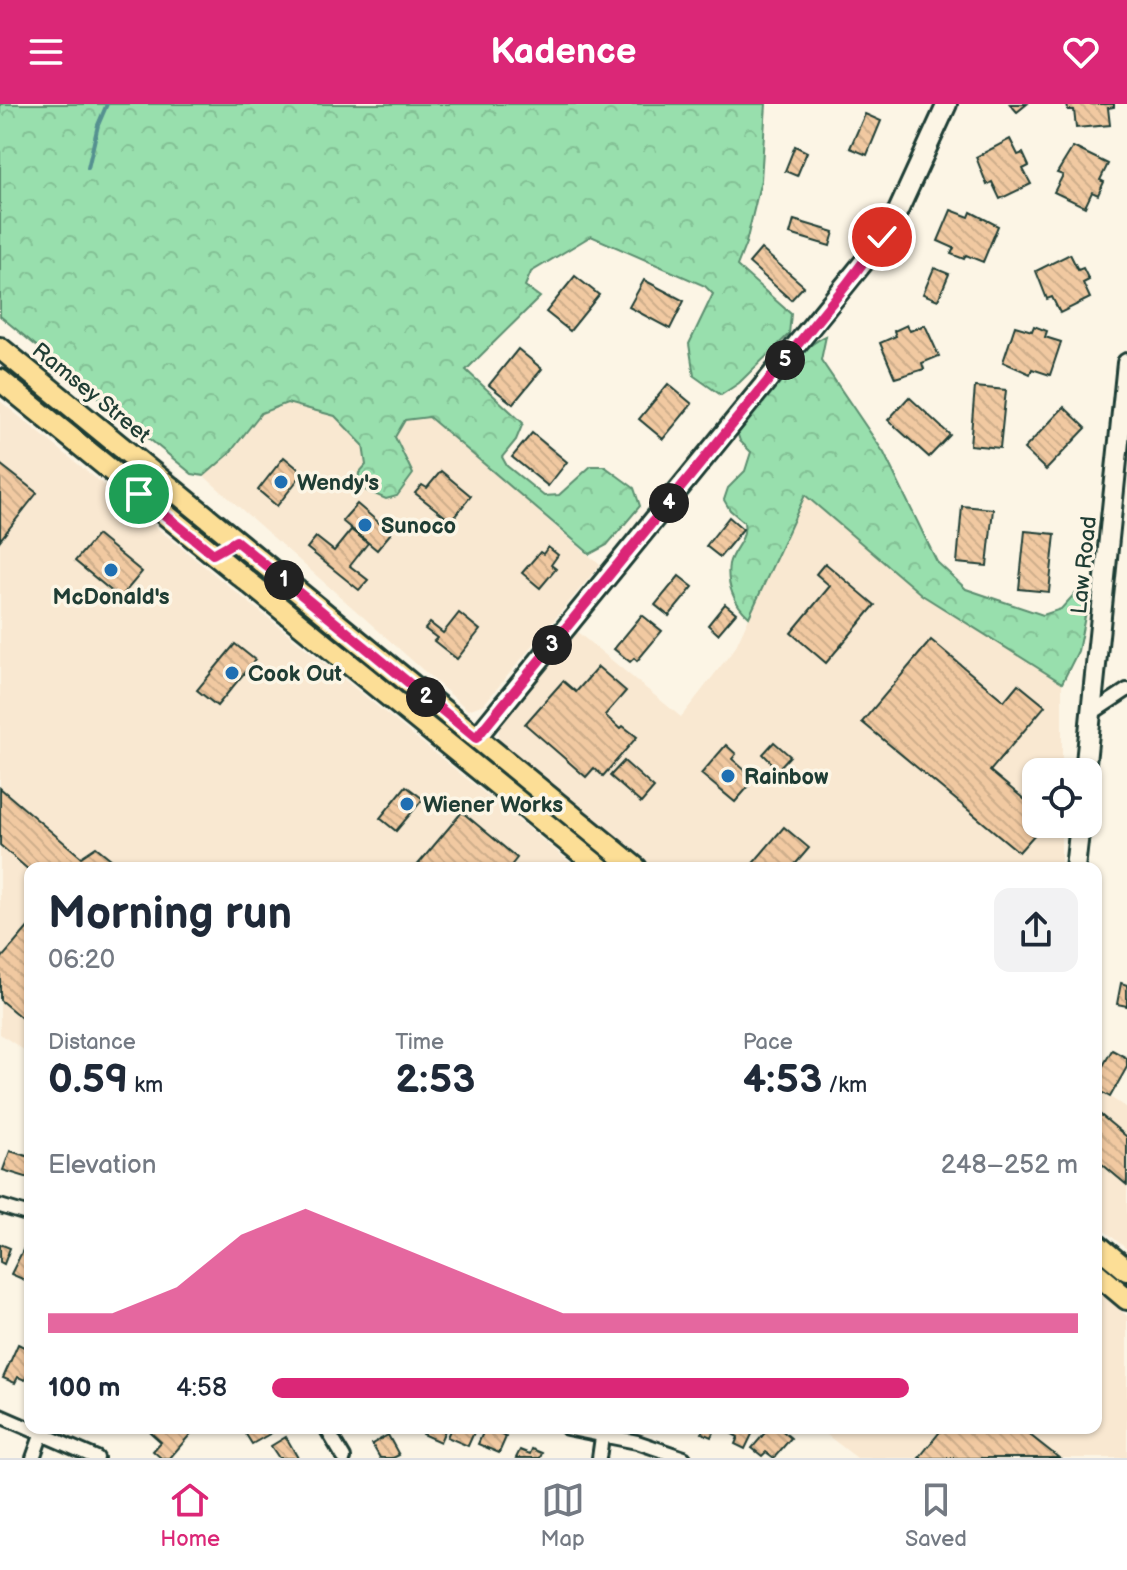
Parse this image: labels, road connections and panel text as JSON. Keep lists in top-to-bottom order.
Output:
{
  "streets": {
    "main road": ["Ramsey Street"],
    "street": ["Law Road"]
  },
  "places": [
    "Wendy's",
    "Sunoco",
    "McDonald's",
    "Cook Out",
    "Rainbow",
    "Wiener Works"
  ],
  "page": {
    "header": "Kadence",
    "pins": [
      "5",
      "4",
      "1",
      "3",
      "2"
    ],
    "heading": ["Morning run", "06:20"],
    "stats": [
      ["Distance", "0.59 km"],
      ["Time", "2:53"],
      ["Pace", "4:53 /km"]
    ],
    "chart": ["Elevation", "248–252 m"],
    "list": [
      {
        "name": "100 m",
        "note": "4:58"
      }
    ],
    "tabs": ["Home", "Map", "Saved"]
  }
}
